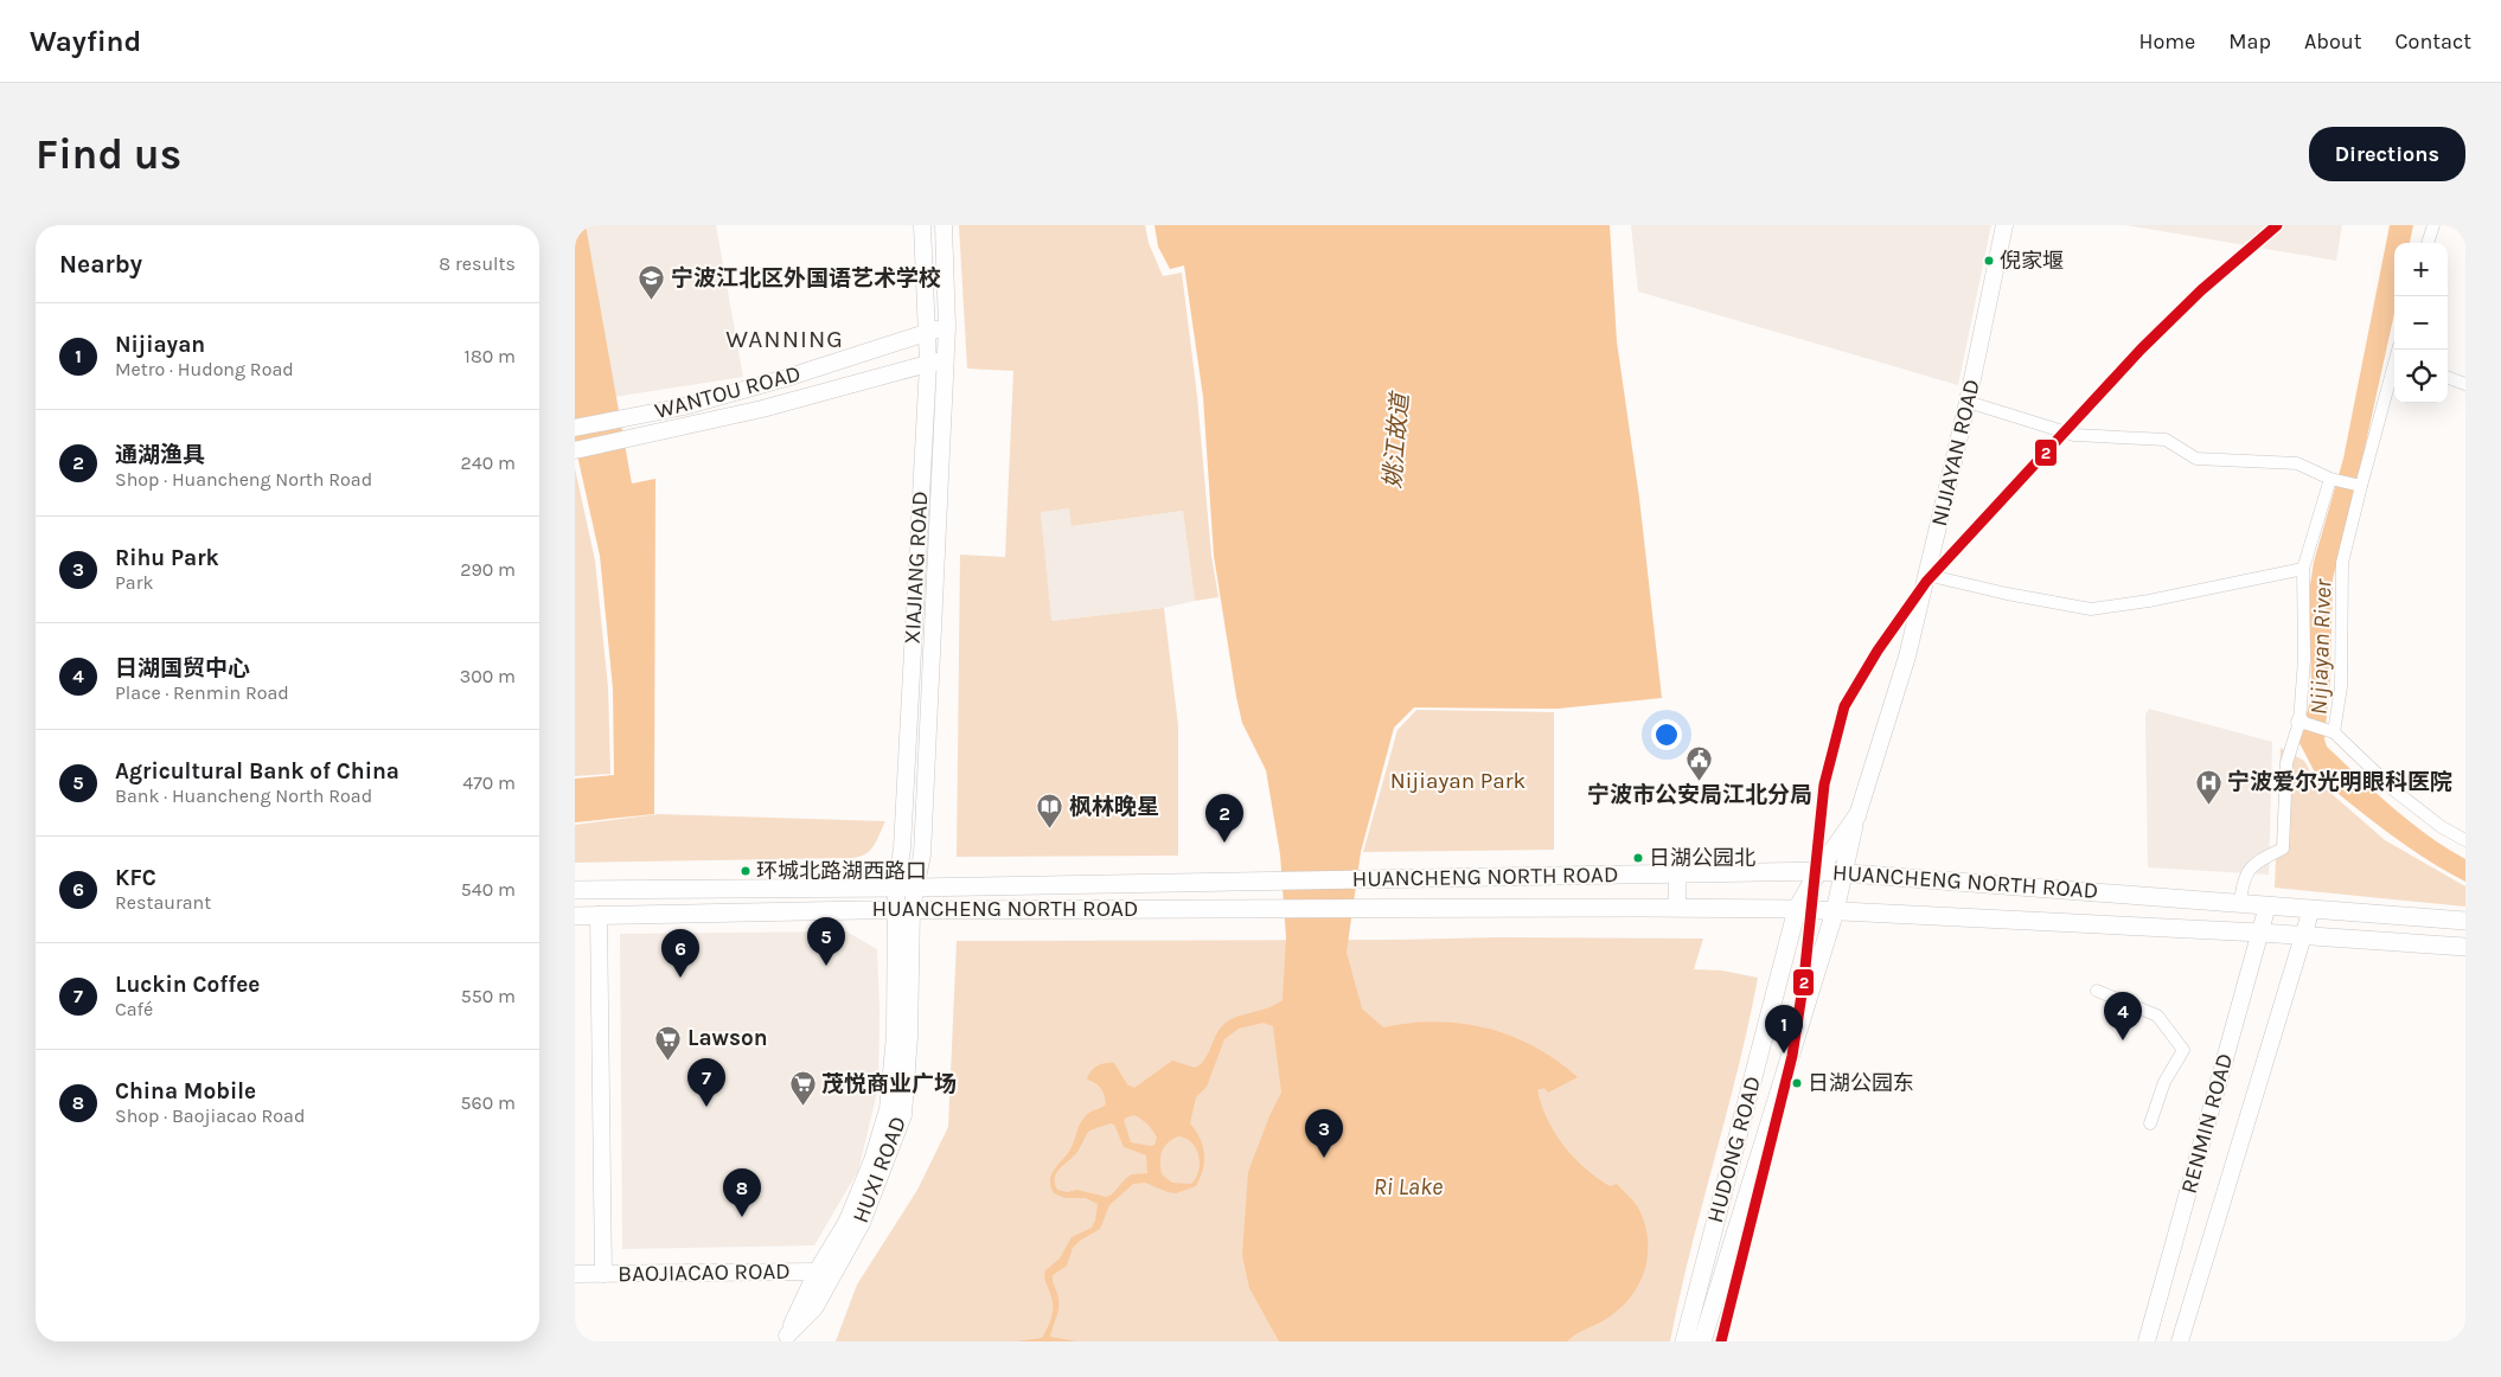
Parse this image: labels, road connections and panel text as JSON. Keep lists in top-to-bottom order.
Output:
{
  "streets": {
    "main road": [
      "WANTOU ROAD",
      "NIJIAYAN ROAD",
      "XIAJIANG ROAD",
      "HUANCHENG NORTH ROAD",
      "RENMIN ROAD",
      "HUDONG ROAD",
      "HUXI ROAD",
      "BAOJIACAO ROAD"
    ]
  },
  "crossings": [
    ["WANTOU ROAD", "XIAJIANG ROAD"],
    ["NIJIAYAN ROAD", "HUDONG ROAD"],
    ["XIAJIANG ROAD", "HUANCHENG NORTH ROAD"],
    ["XIAJIANG ROAD", "HUXI ROAD"],
    ["HUANCHENG NORTH ROAD", "RENMIN ROAD"],
    ["HUANCHENG NORTH ROAD", "HUDONG ROAD"],
    ["HUANCHENG NORTH ROAD", "HUXI ROAD"],
    ["HUXI ROAD", "BAOJIACAO ROAD"]
  ],
  "districts": ["WANNING"],
  "water": ["姚江故道", "Nijiayan River", "Ri Lake"],
  "parks": ["Nijiayan Park"],
  "places": {
    "other": [
      "倪家堰",
      "日湖公园北",
      "环城北路湖西路口",
      "日湖公园东"
    ],
    "school or university": ["宁波江北区外国语艺术学校"],
    "public building": ["宁波市公安局江北分局"],
    "hospital": ["宁波爱尔光明眼科医院"],
    "library": ["枫林晚星"],
    "supermarket": ["Lawson", "茂悦商业广场"]
  },
  "lines": ["transit line 2"],
  "page": {
    "header": "Wayfind",
    "nav": [
      "Home",
      "Map",
      "About",
      "Contact"
    ],
    "buttons": "Directions",
    "title": "Find us",
    "heading": ["Nearby", "8 results"],
    "map_buttons": ["+", "−"],
    "list": [
      {
        "mark": "1",
        "name": "Nijiayan",
        "note": "Metro · Hudong Road",
        "value": "180 m"
      },
      {
        "mark": "2",
        "name": "通湖渔具",
        "note": "Shop · Huancheng North Road",
        "value": "240 m"
      },
      {
        "mark": "3",
        "name": "Rihu Park",
        "note": "Park",
        "value": "290 m"
      },
      {
        "mark": "4",
        "name": "日湖国贸中心",
        "note": "Place · Renmin Road",
        "value": "300 m"
      },
      {
        "mark": "5",
        "name": "Agricultural Bank of China",
        "note": "Bank · Huancheng North Road",
        "value": "470 m"
      },
      {
        "mark": "6",
        "name": "KFC",
        "note": "Restaurant",
        "value": "540 m"
      },
      {
        "mark": "7",
        "name": "Luckin Coffee",
        "note": "Café",
        "value": "550 m"
      },
      {
        "mark": "8",
        "name": "China Mobile",
        "note": "Shop · Baojiacao Road",
        "value": "560 m"
      }
    ],
    "pins": [
      "2",
      "5",
      "6",
      "4",
      "1",
      "7",
      "3",
      "8"
    ]
  }
}
